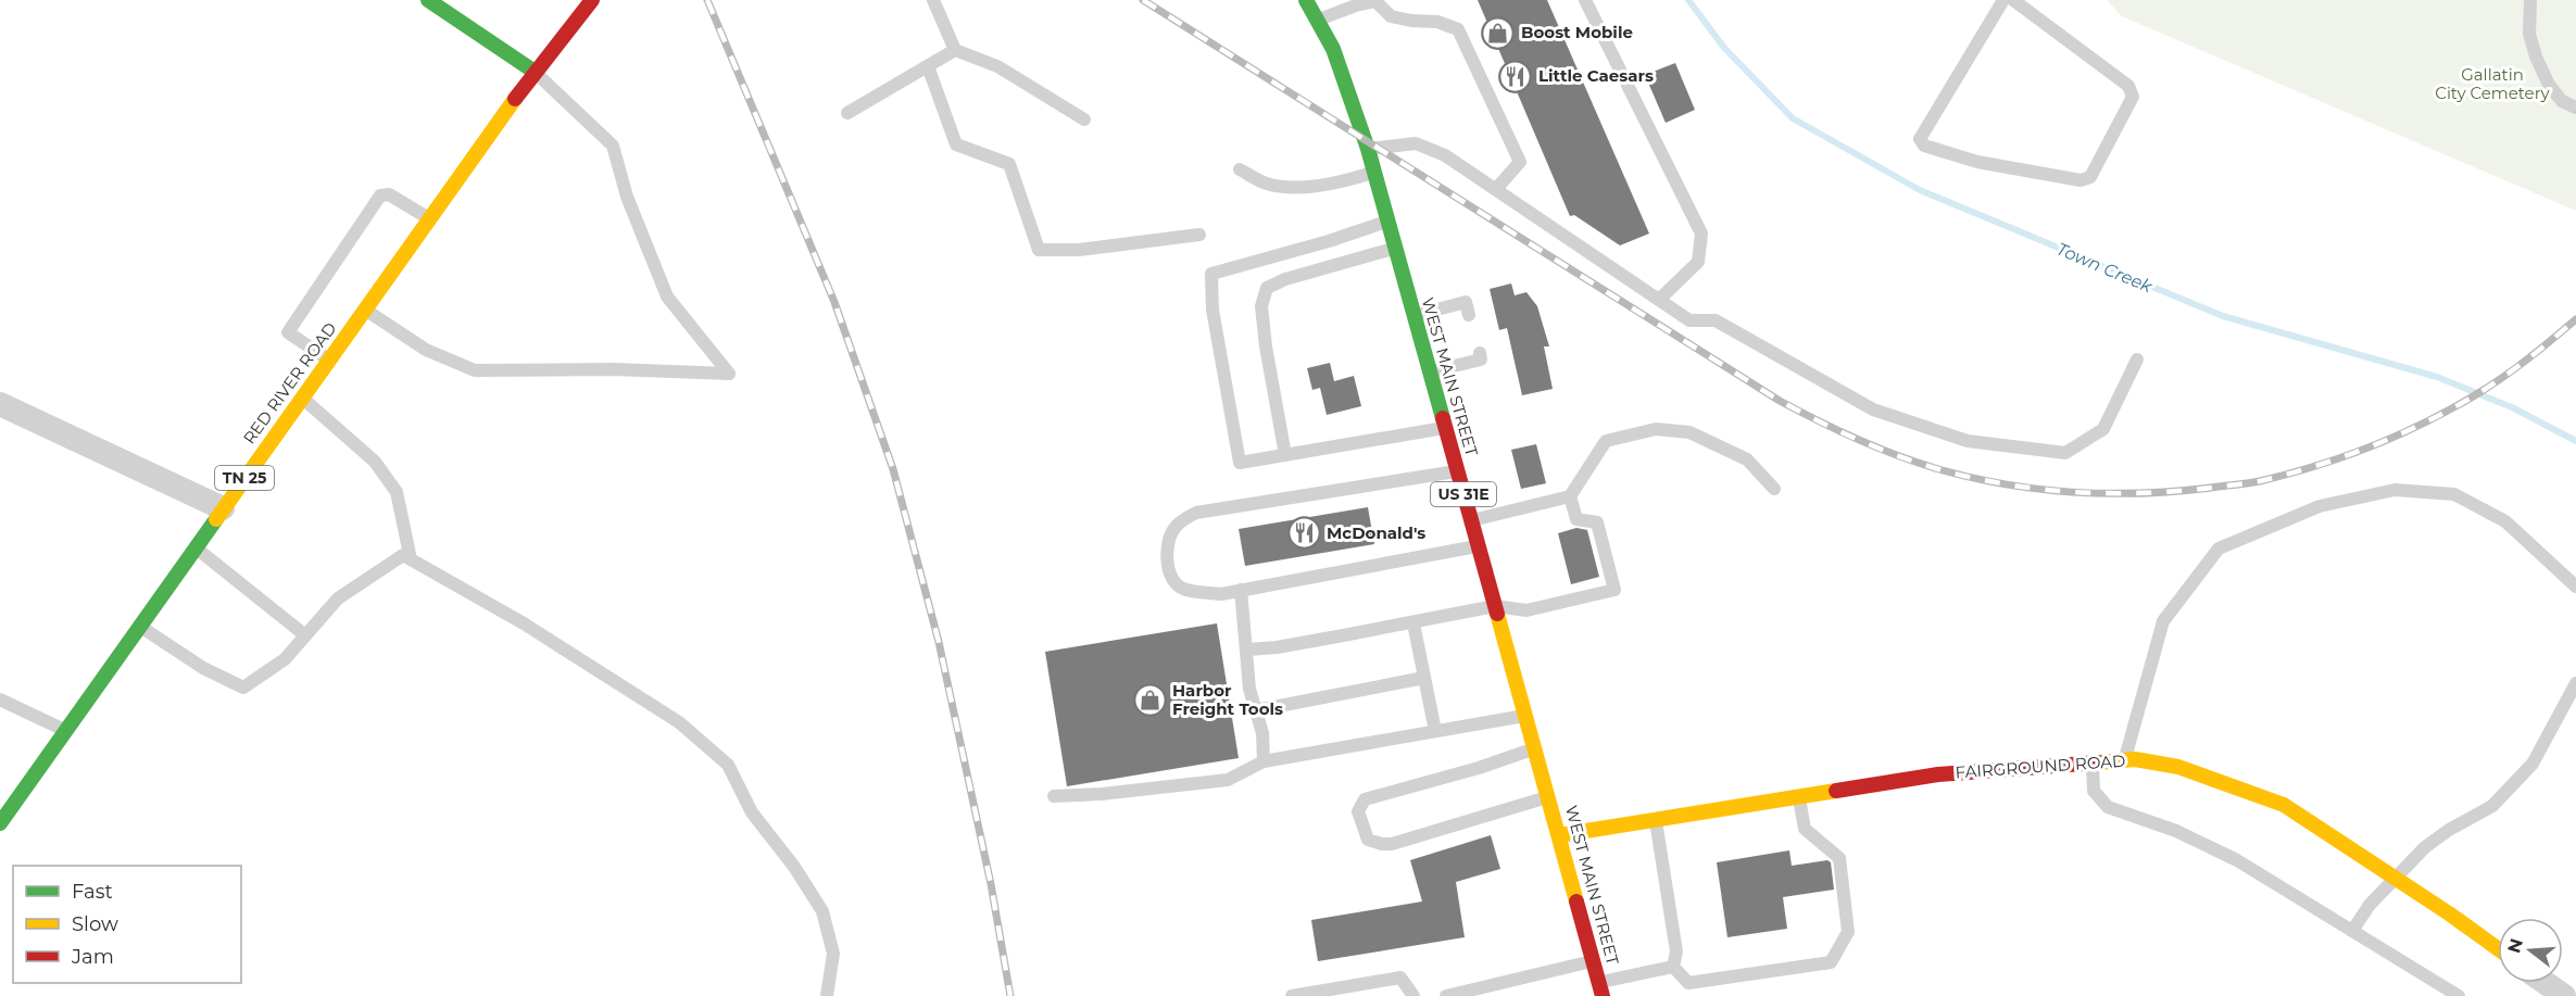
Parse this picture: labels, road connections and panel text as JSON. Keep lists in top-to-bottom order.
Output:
{
  "streets": {
    "main road": [
      "WEST MAIN STREET",
      "RED RIVER ROAD",
      "TN 25",
      "US 31E",
      "FAIRGROUND ROAD"
    ]
  },
  "crossings": [
    ["WEST MAIN STREET", "FAIRGROUND ROAD"]
  ],
  "water": ["Town Creek"],
  "parks": ["Gallatin City Cemetery"],
  "places": {
    "shop": ["Boost Mobile", "Harbor Freight Tools"],
    "restaurant": ["Little Caesars", "McDonald's"]
  },
  "legend": ["Fast", "Slow", "Jam"],
  "north": "left"
}
